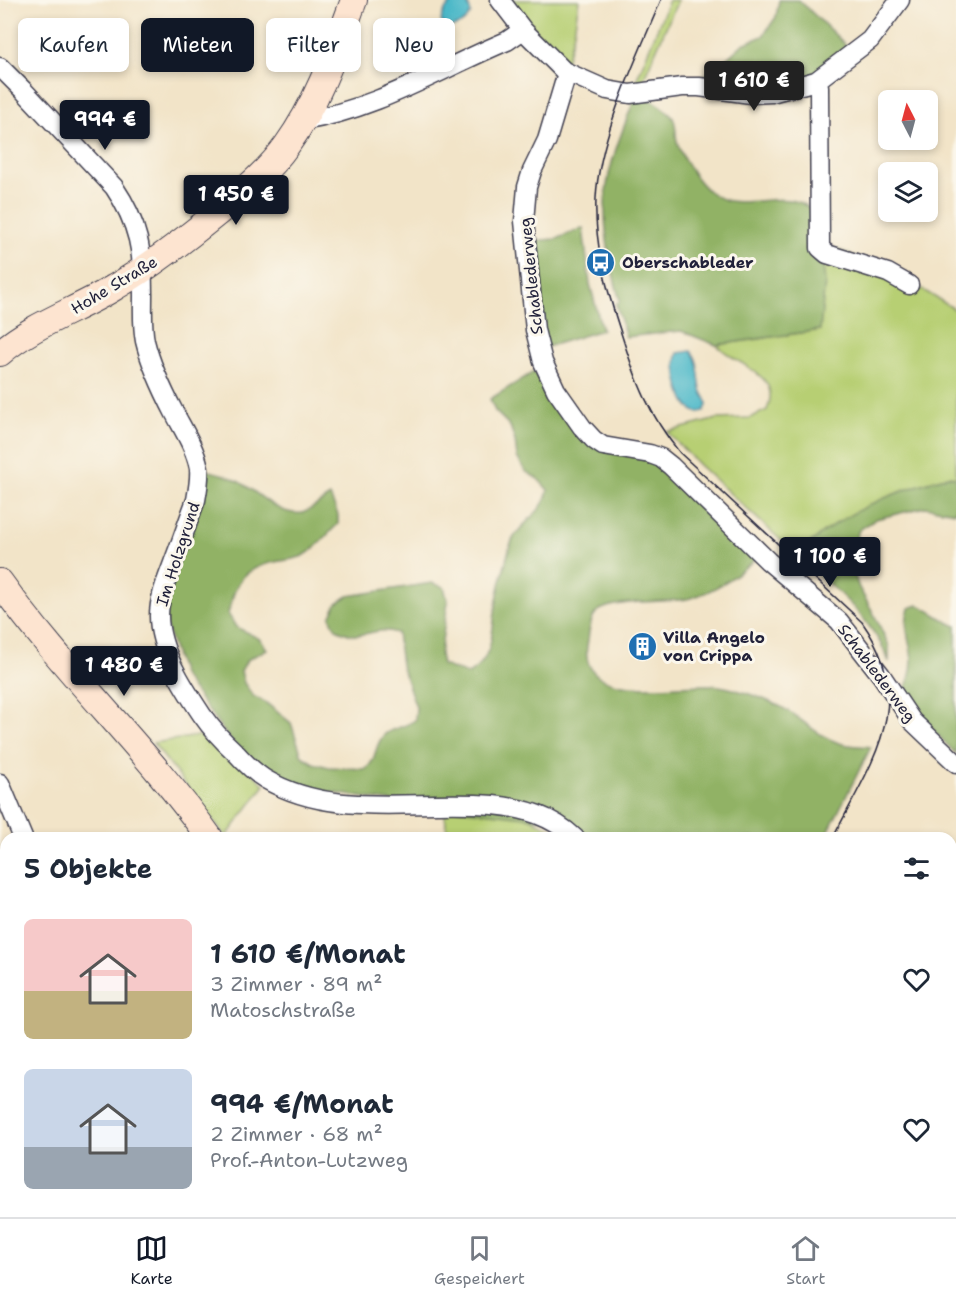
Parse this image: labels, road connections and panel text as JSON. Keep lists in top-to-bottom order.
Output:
{
  "streets": {
    "main road": ["Hohe Straße"],
    "street": ["Schablederweg", "Im Holzgrund"]
  },
  "crossings": [
    ["Hohe Straße", "Im Holzgrund"]
  ],
  "places": {
    "bus stop": ["Oberschableder"],
    "building": ["Villa Angelo von Crippa"]
  },
  "north": "top",
  "page": {
    "chip": [
      "Kaufen",
      "Mieten",
      "Filter",
      "Neu"
    ],
    "price": [
      "1 610 €",
      "994 €",
      "1 450 €",
      "1 100 €",
      "1 480 €"
    ],
    "heading": "5 Objekte",
    "list": [
      {
        "name": "1 610 €/Monat",
        "note": "3 Zimmer · 89 m² · Matoschstraße"
      },
      {
        "name": "994 €/Monat",
        "note": "2 Zimmer · 68 m² · Prof.-Anton-Lutzweg"
      }
    ],
    "tabs": ["Karte", "Gespeichert", "Start"]
  }
}
